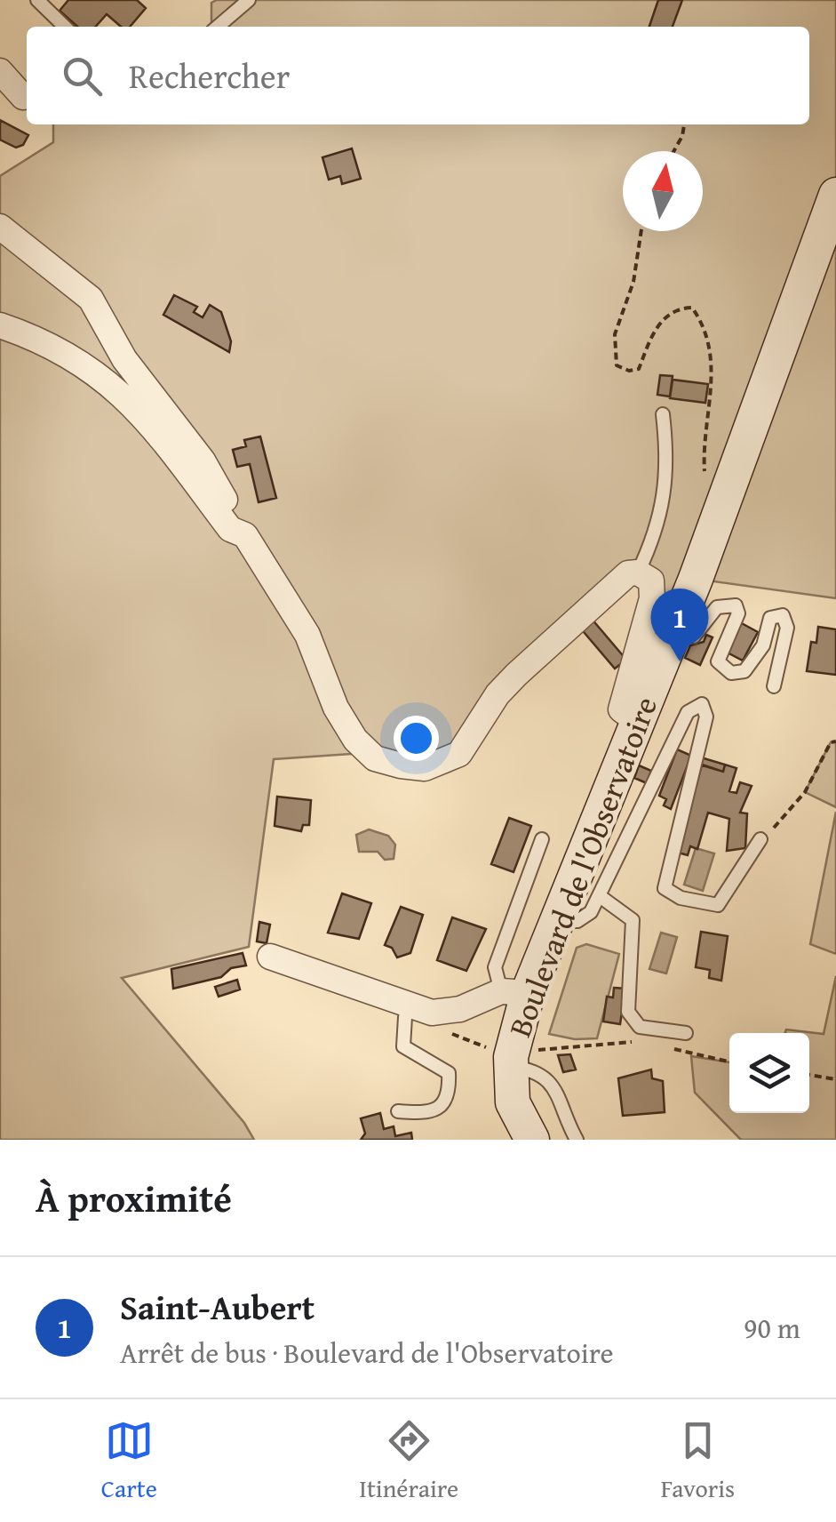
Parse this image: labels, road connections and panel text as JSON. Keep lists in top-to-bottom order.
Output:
{
  "streets": {
    "main road": ["Boulevard de l'Observatoire"]
  },
  "north": "top",
  "page": {
    "search": "Rechercher",
    "pins": "1",
    "heading": "À proximité",
    "list": [
      {
        "mark": "1",
        "name": "Saint-Aubert",
        "note": "Arrêt de bus · Boulevard de l'Observatoire",
        "value": "90 m"
      }
    ],
    "nav": ["Carte", "Itinéraire", "Favoris"]
  }
}
